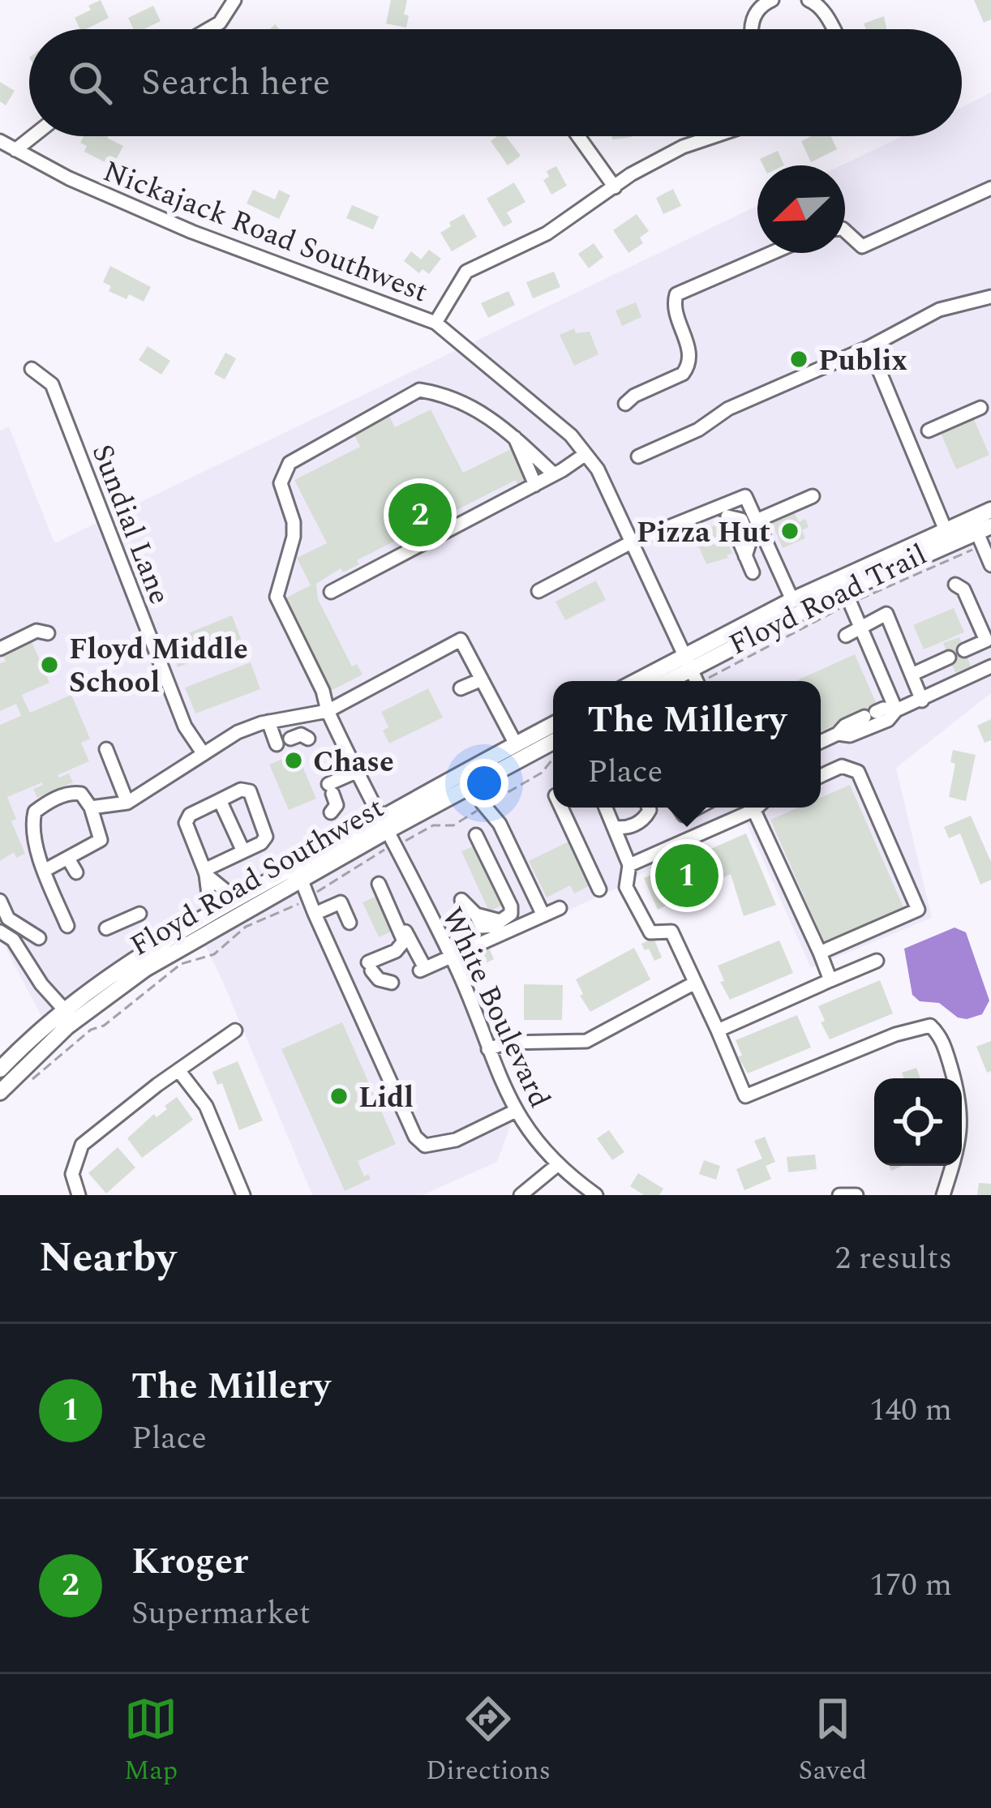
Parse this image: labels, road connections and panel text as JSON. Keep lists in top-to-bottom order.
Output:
{
  "streets": {
    "main road": ["Floyd Road Southwest"],
    "street": ["Nickajack Road Southwest", "Sundial Lane", "White Boulevard"],
    "path": ["Floyd Road Trail"]
  },
  "crossings": [
    ["Nickajack Road Southwest", "Floyd Road Trail"],
    ["Floyd Road Southwest", "White Boulevard"]
  ],
  "places": [
    "Publix",
    "Pizza Hut",
    "Floyd Middle School",
    "Chase",
    "Lidl"
  ],
  "north": "bottom left",
  "page": {
    "search": "Search here",
    "pins": ["2", "1"],
    "popup": ["The Millery", "Place"],
    "heading": ["Nearby", "2 results"],
    "list": [
      {
        "mark": "1",
        "name": "The Millery",
        "note": "Place",
        "value": "140 m"
      },
      {
        "mark": "2",
        "name": "Kroger",
        "note": "Supermarket",
        "value": "170 m"
      }
    ],
    "nav": ["Map", "Directions", "Saved"]
  }
}
